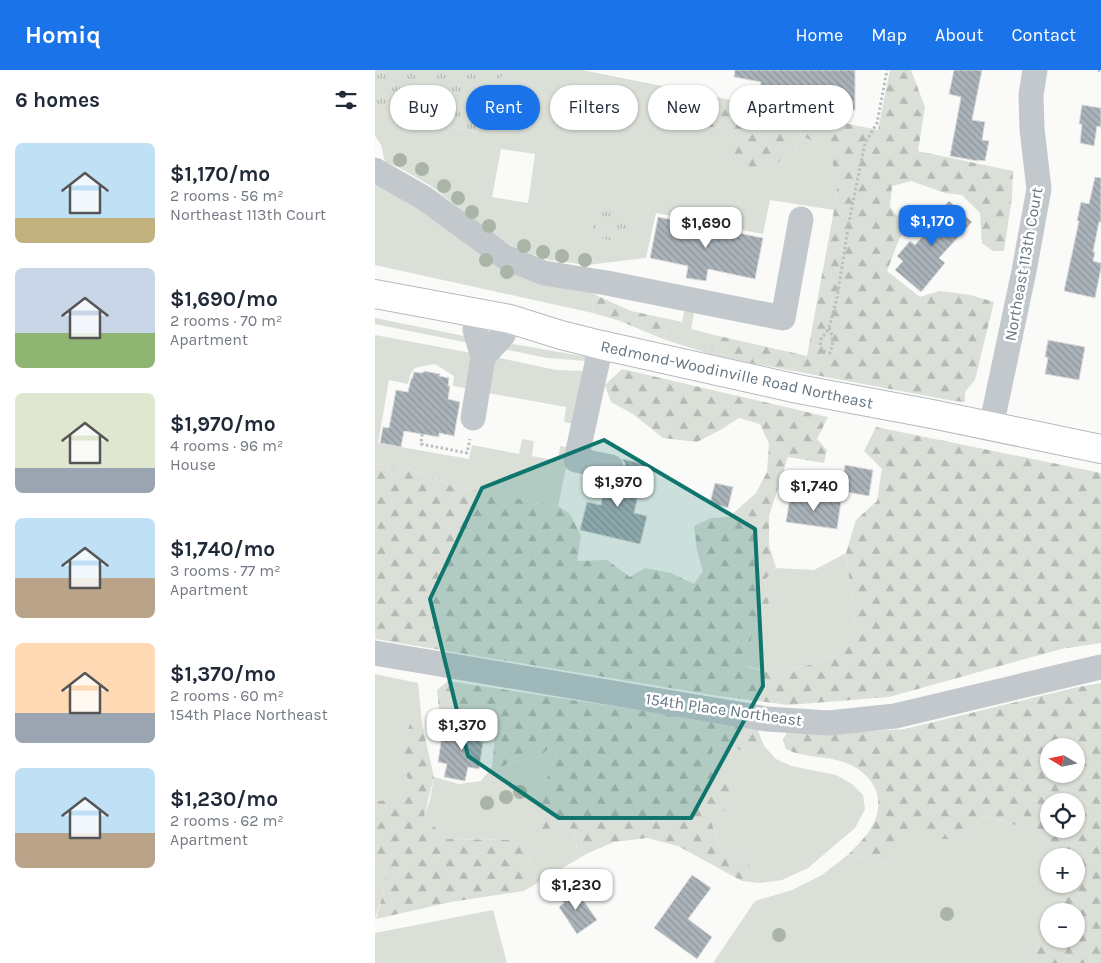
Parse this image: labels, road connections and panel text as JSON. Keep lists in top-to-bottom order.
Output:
{
  "streets": {
    "main road": ["Redmond-Woodinville Road Northeast"],
    "street": ["Northeast 113th Court", "154th Place Northeast"]
  },
  "crossings": [
    ["Northeast 113th Court", "Redmond-Woodinville Road Northeast"]
  ],
  "north": "left",
  "page": {
    "header": "Homiq",
    "nav": [
      "Home",
      "Map",
      "About",
      "Contact"
    ],
    "heading": "6 homes",
    "chip": [
      "Buy",
      "Rent",
      "Filters",
      "New",
      "Apartment"
    ],
    "list": [
      {
        "name": "$1,170/mo",
        "note": "2 rooms · 56 m² · Northeast 113th Court"
      },
      {
        "name": "$1,690/mo",
        "note": "2 rooms · 70 m² · Apartment"
      },
      {
        "name": "$1,970/mo",
        "note": "4 rooms · 96 m² · House"
      },
      {
        "name": "$1,740/mo",
        "note": "3 rooms · 77 m² · Apartment"
      },
      {
        "name": "$1,370/mo",
        "note": "2 rooms · 60 m² · 154th Place Northeast"
      },
      {
        "name": "$1,230/mo",
        "note": "2 rooms · 62 m² · Apartment"
      }
    ],
    "price": [
      "$1,170",
      "$1,690",
      "$1,970",
      "$1,740",
      "$1,370",
      "$1,230"
    ],
    "map_buttons": ["+", "−"]
  }
}
